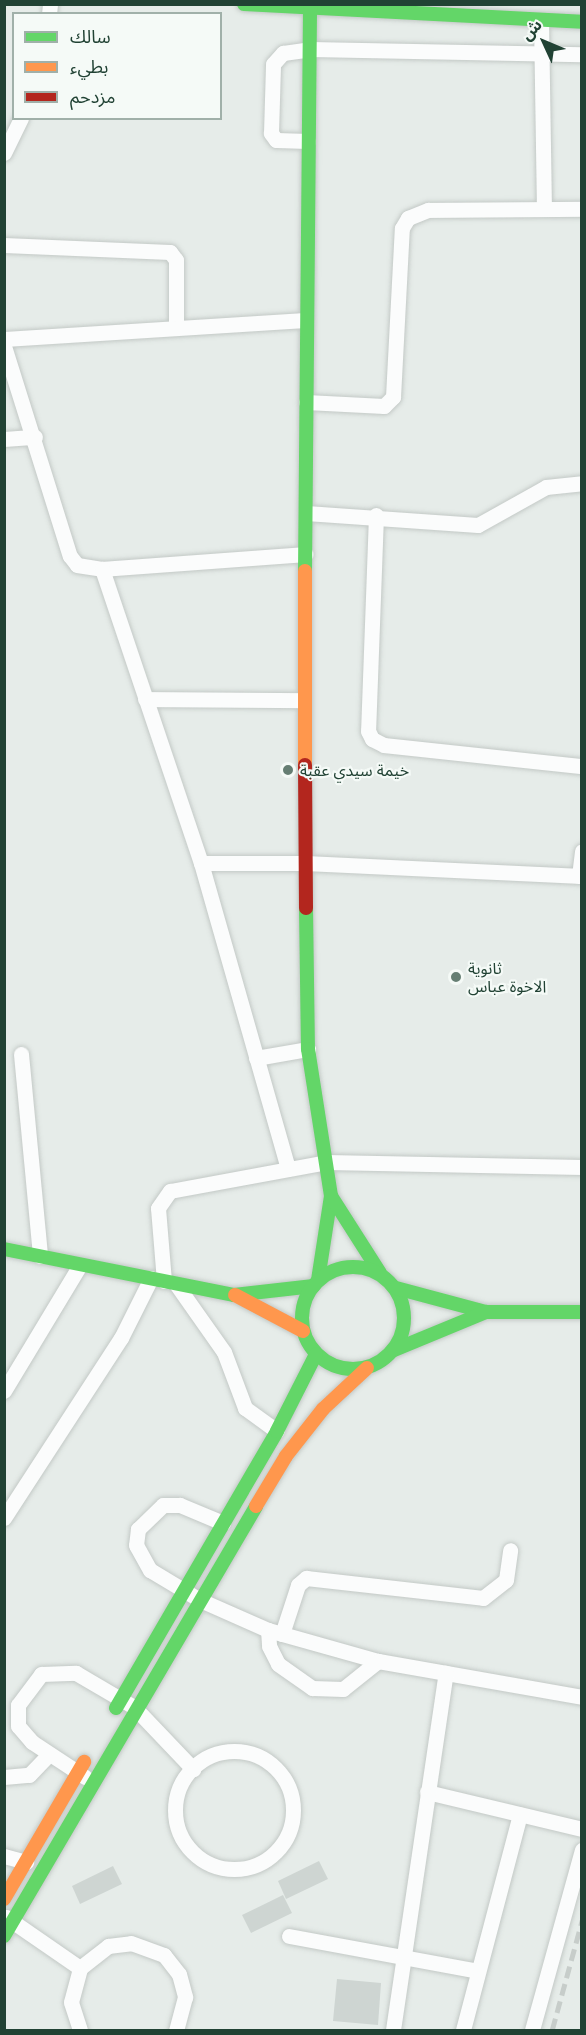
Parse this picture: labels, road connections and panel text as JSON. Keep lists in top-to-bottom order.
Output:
{
  "places": ["خيمة سيدي عقبة", "ثانوية الاخوة عباس"],
  "legend": ["سالك", "بطيء", "مزدحم"],
  "north": "top left"
}
